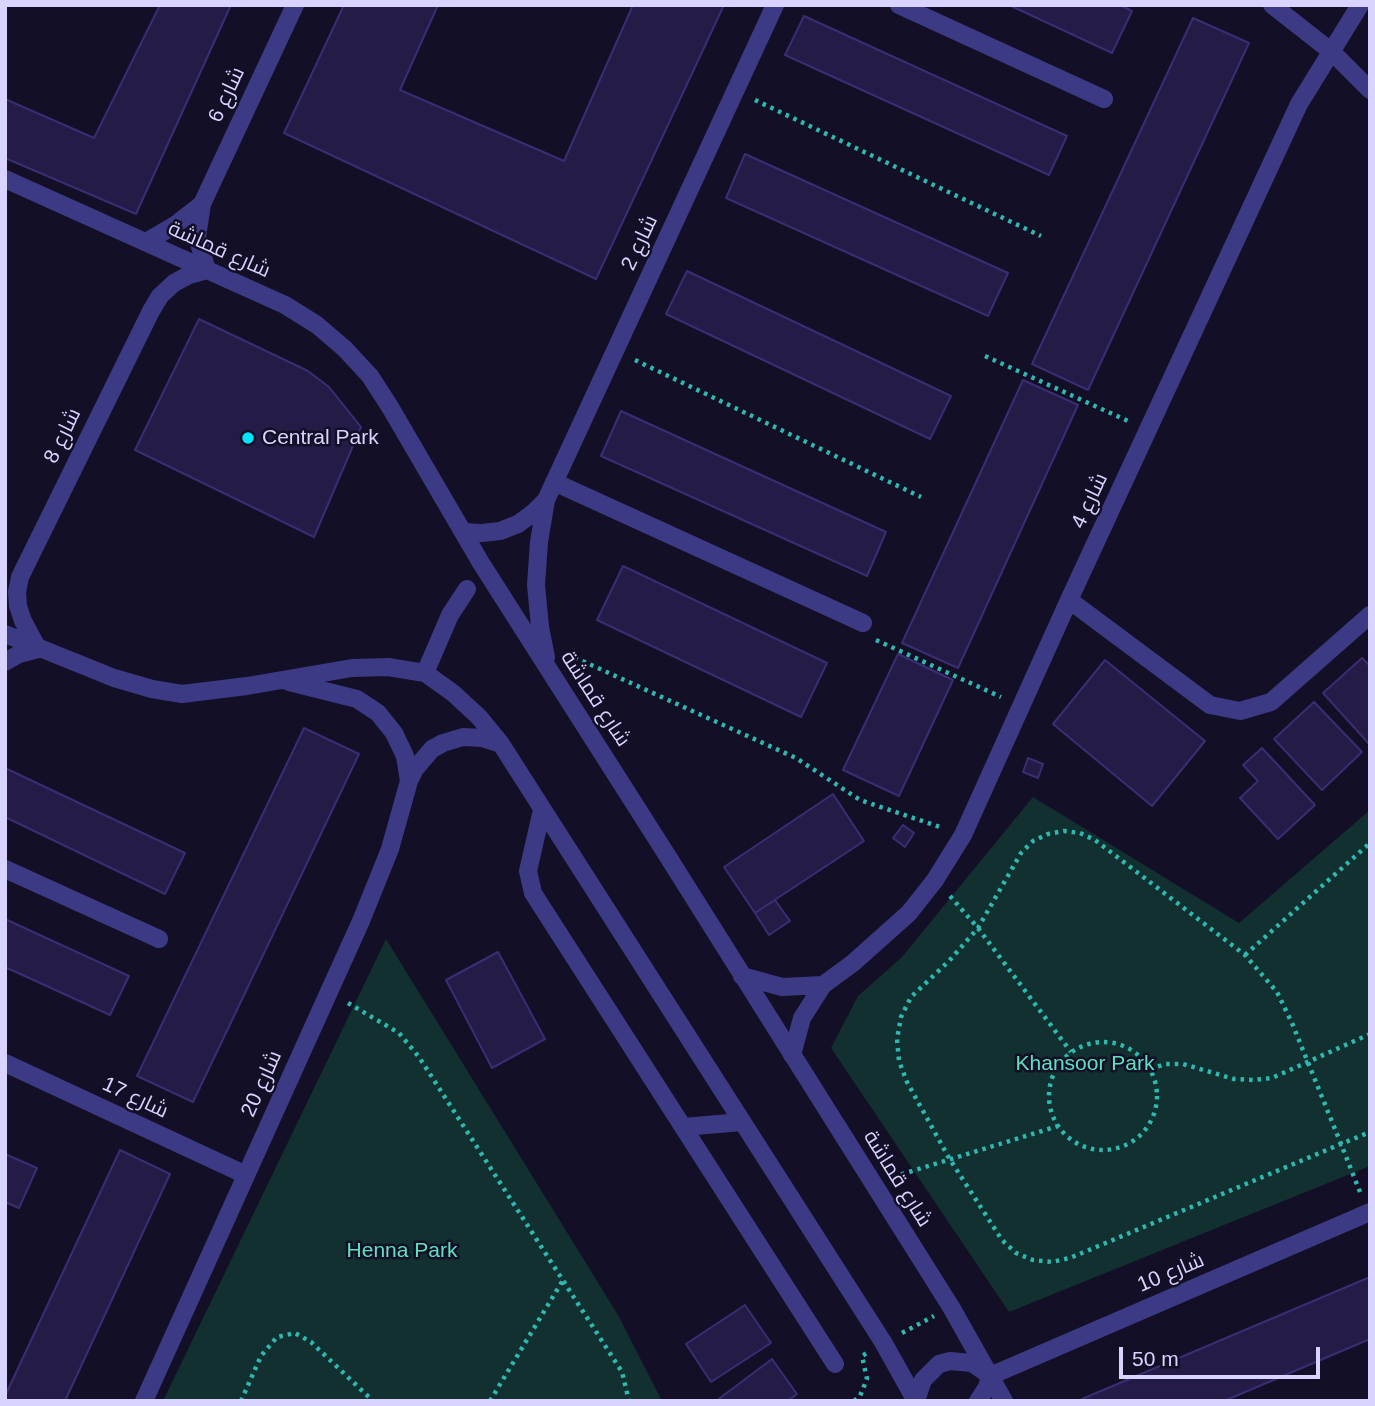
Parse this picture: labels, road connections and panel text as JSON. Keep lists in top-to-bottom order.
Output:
{
  "streets": {
    "street": [
      "شارع 6",
      "شارع 2",
      "شارع قماشة",
      "شارع 8",
      "شارع 4",
      "شارع 20",
      "شارع 17",
      "شارع 10"
    ]
  },
  "crossings": [
    ["شارع 6", "شارع قماشة"],
    ["شارع 6", "شارع 8"],
    ["شارع 2", "شارع قماشة"],
    ["شارع قماشة", "شارع 8"],
    ["شارع قماشة", "شارع 4"],
    ["شارع قماشة", "شارع 10"],
    ["شارع 20", "شارع 17"]
  ],
  "parks": ["Khansoor Park", "Henna Park"],
  "places": ["Central Park"],
  "scale_bar": "50 m"
}
